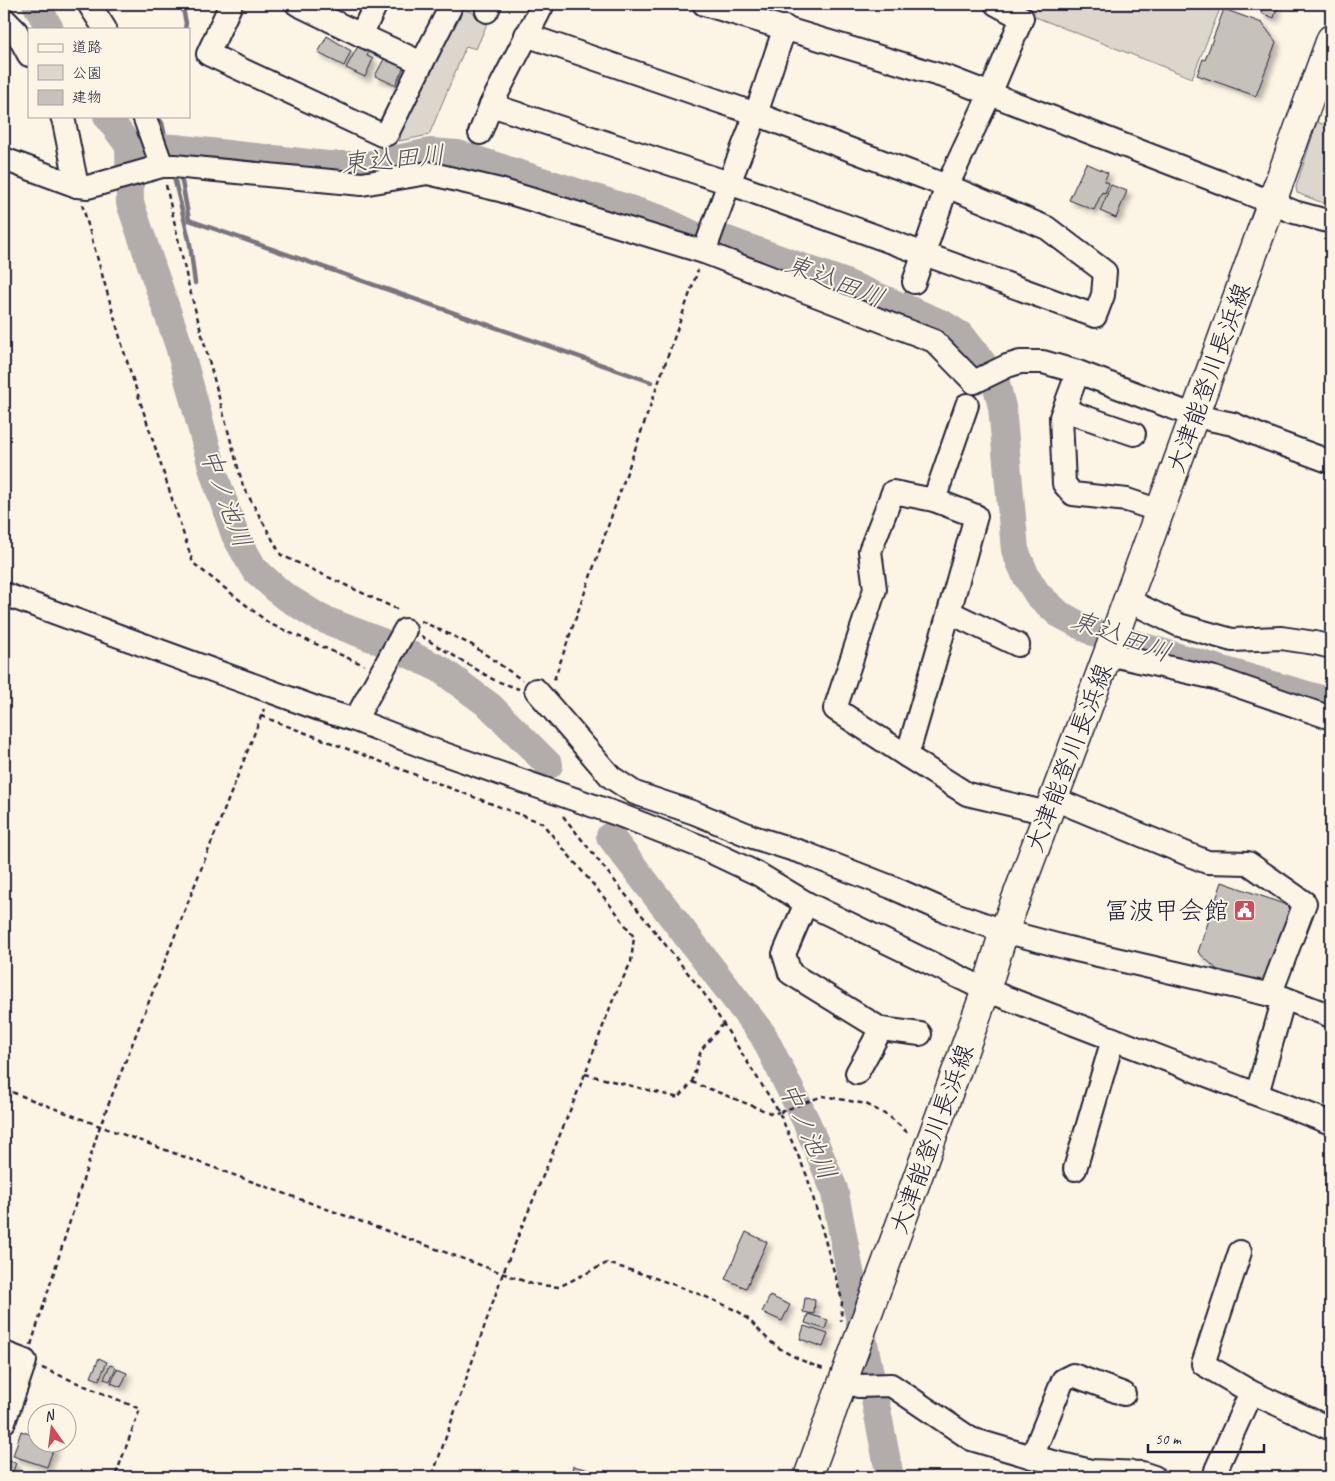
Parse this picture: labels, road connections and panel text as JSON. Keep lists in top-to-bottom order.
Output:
{
  "streets": {
    "main road": ["大津能登川長浜線"]
  },
  "water": ["東込田川", "中ノ池川"],
  "places": {
    "public building": ["冨波甲会館"]
  },
  "legend": ["道路", "公園", "建物"],
  "scale_bar": "50 m",
  "north": "top"
}
